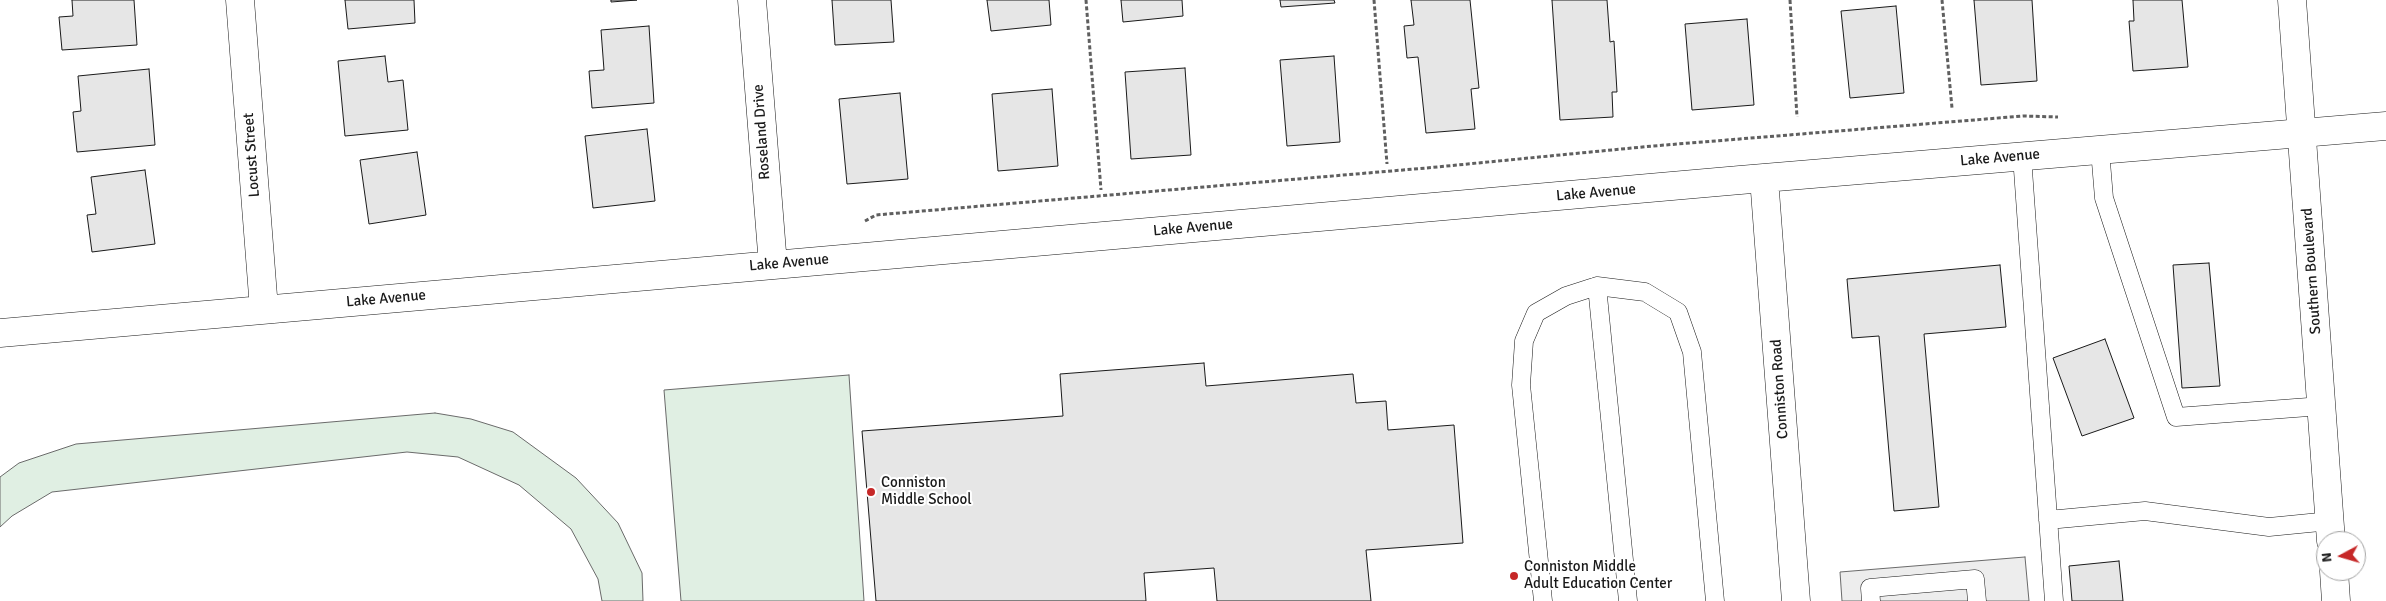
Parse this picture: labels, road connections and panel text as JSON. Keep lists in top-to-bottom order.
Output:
{
  "streets": {
    "street": [
      "Roseland Drive",
      "Locust Street",
      "Lake Avenue",
      "Southern Boulevard",
      "Conniston Road"
    ]
  },
  "crossings": [
    ["Roseland Drive", "Lake Avenue"],
    ["Locust Street", "Lake Avenue"],
    ["Lake Avenue", "Southern Boulevard"],
    ["Lake Avenue", "Conniston Road"]
  ],
  "places": ["Conniston Middle School", "Conniston Middle Adult Education Center"],
  "north": "left"
}
